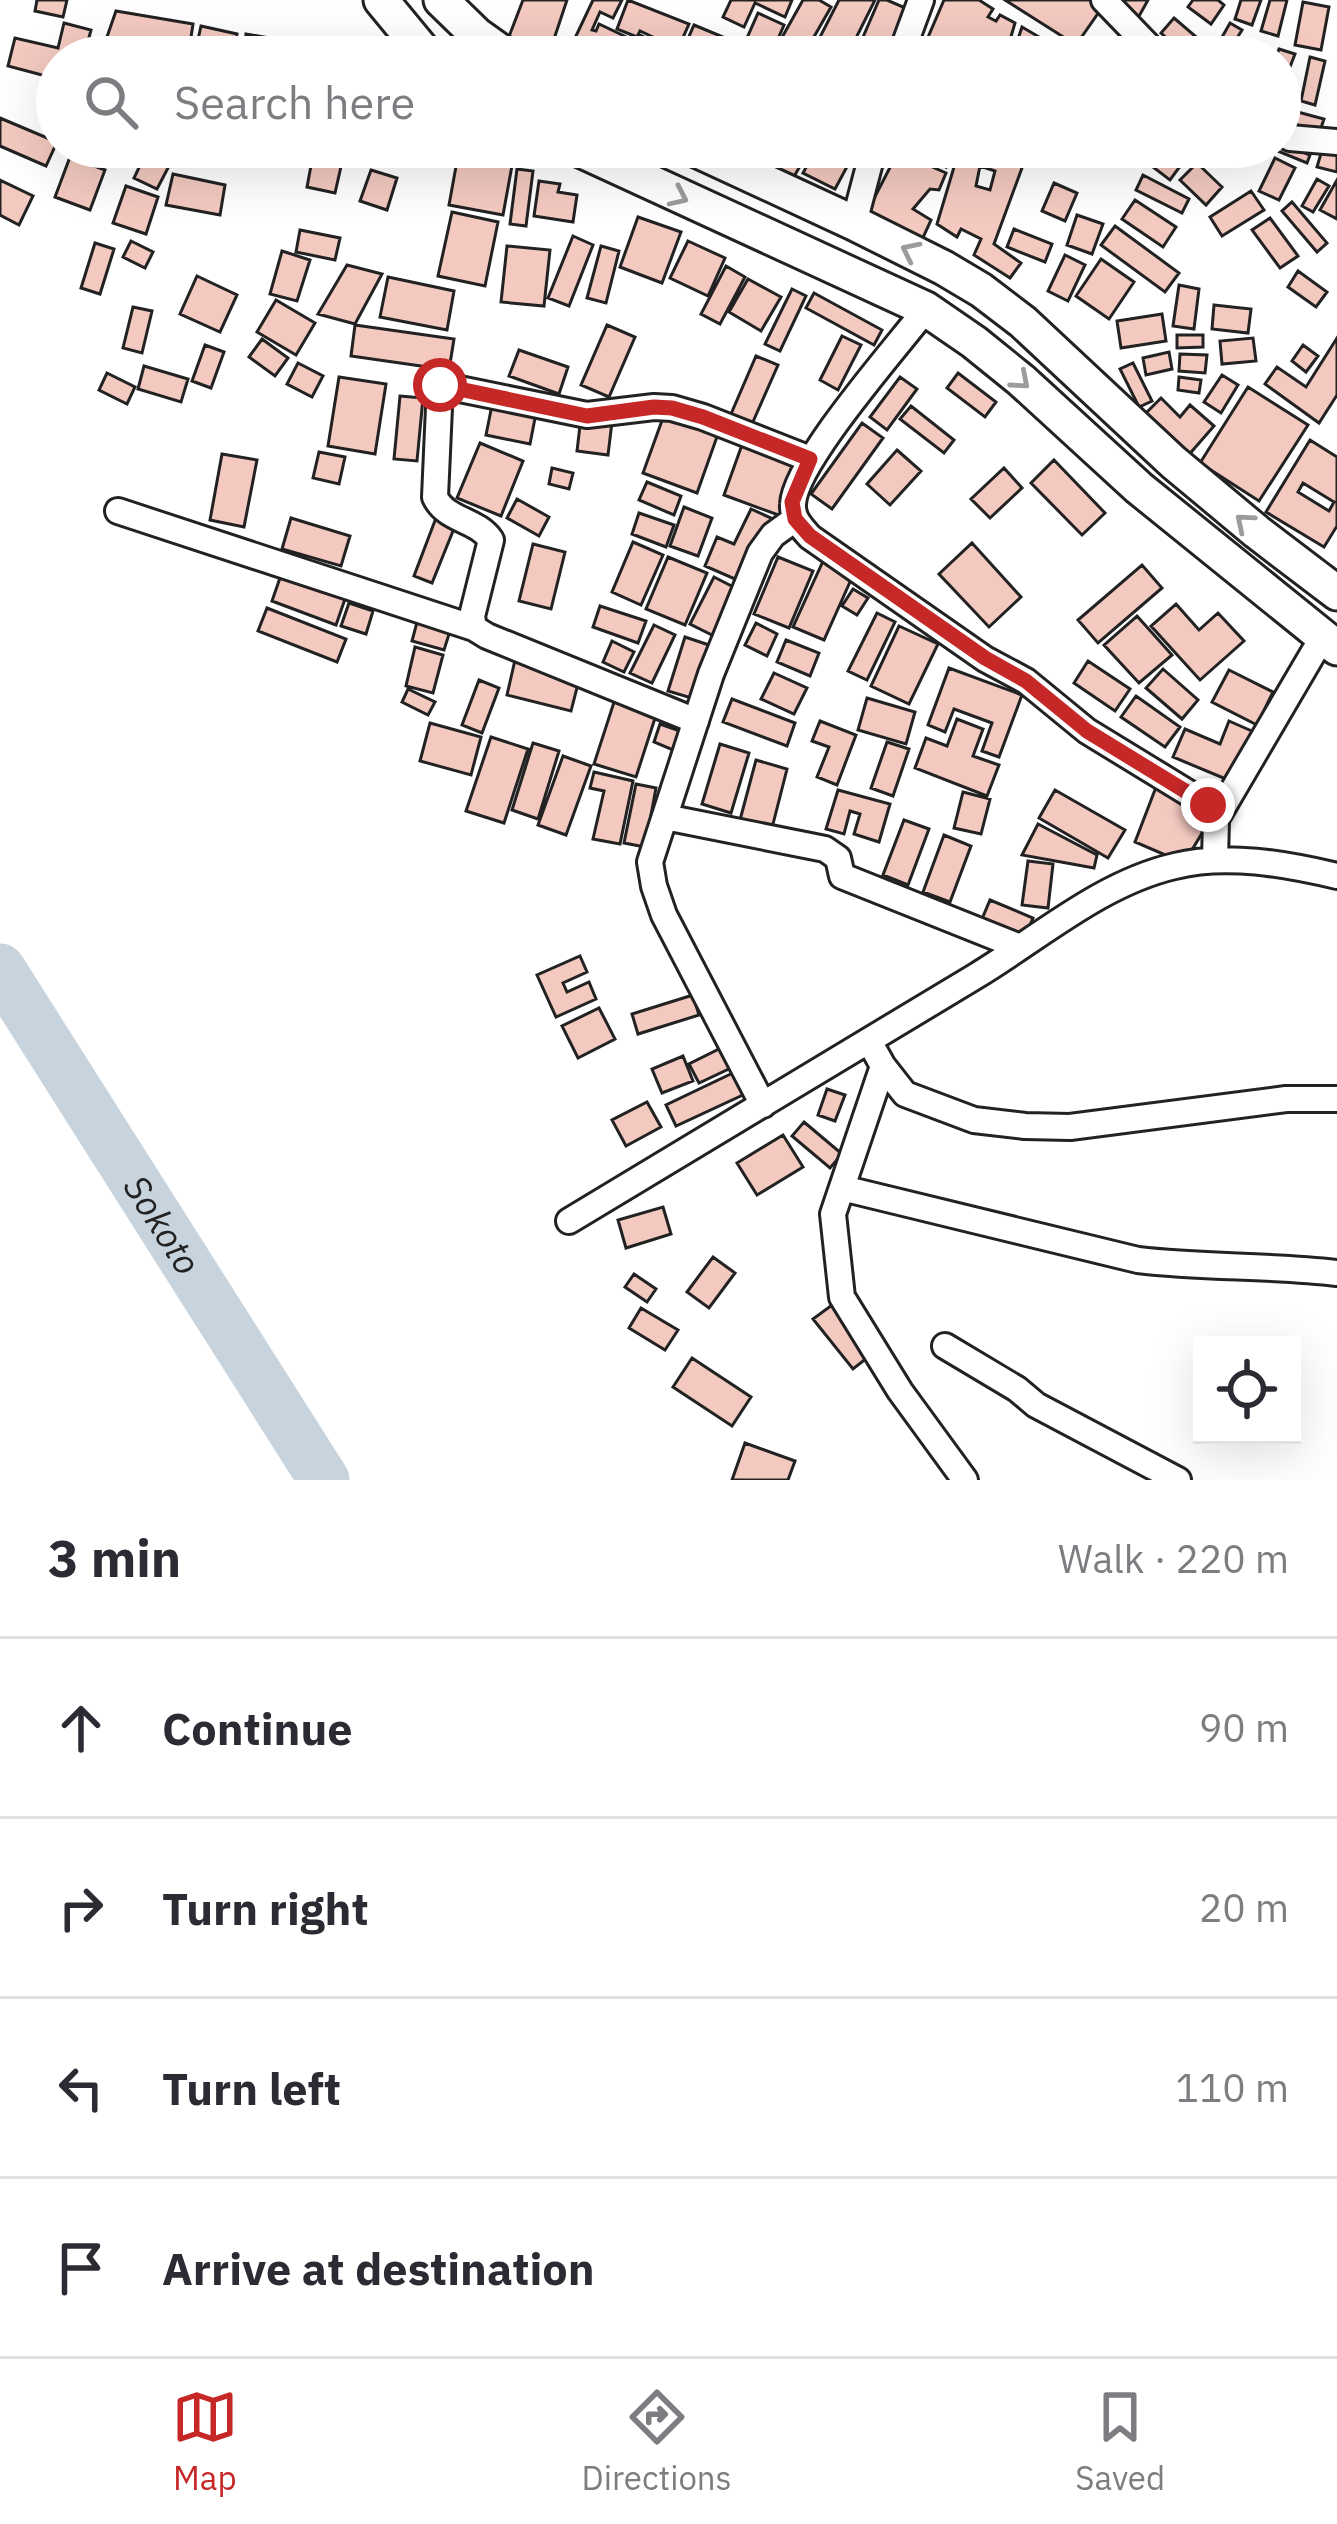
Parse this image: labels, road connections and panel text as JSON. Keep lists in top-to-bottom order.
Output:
{
  "water": ["Sokoto"],
  "page": {
    "search": "Search here",
    "heading": ["3 min", "Walk · 220 m"],
    "list": [
      ["Continue", "90 m"],
      ["Turn right", "20 m"],
      ["Turn left", "110 m"],
      "Arrive at destination"
    ],
    "nav": ["Map", "Directions", "Saved"]
  }
}
